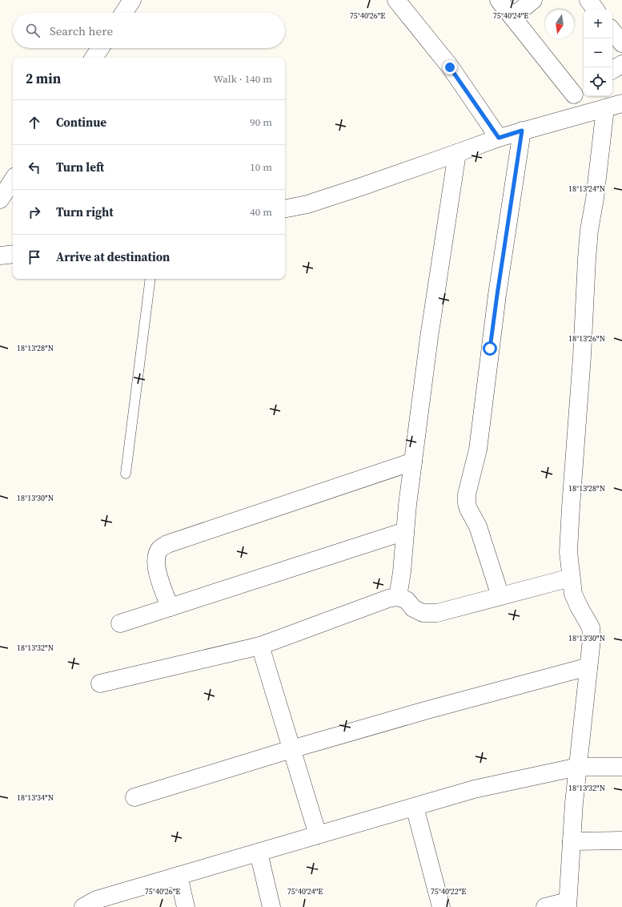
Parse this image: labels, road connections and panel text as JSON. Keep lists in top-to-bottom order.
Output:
{
  "north": "bottom",
  "page": {
    "map_buttons": ["+", "−"],
    "search": "Search here",
    "heading": ["2 min", "Walk · 140 m"],
    "list": [
      ["Continue", "90 m"],
      ["Turn left", "10 m"],
      ["Turn right", "40 m"],
      "Arrive at destination"
    ]
  },
  "coordinates": [
    "75°40'26\"E",
    "75°40'24\"E",
    "18°13'24\"N",
    "18°13'26\"N",
    "18°13'28\"N",
    "18°13'30\"N",
    "18°13'32\"N",
    "18°13'34\"N",
    "75°40'22\"E"
  ]
}
